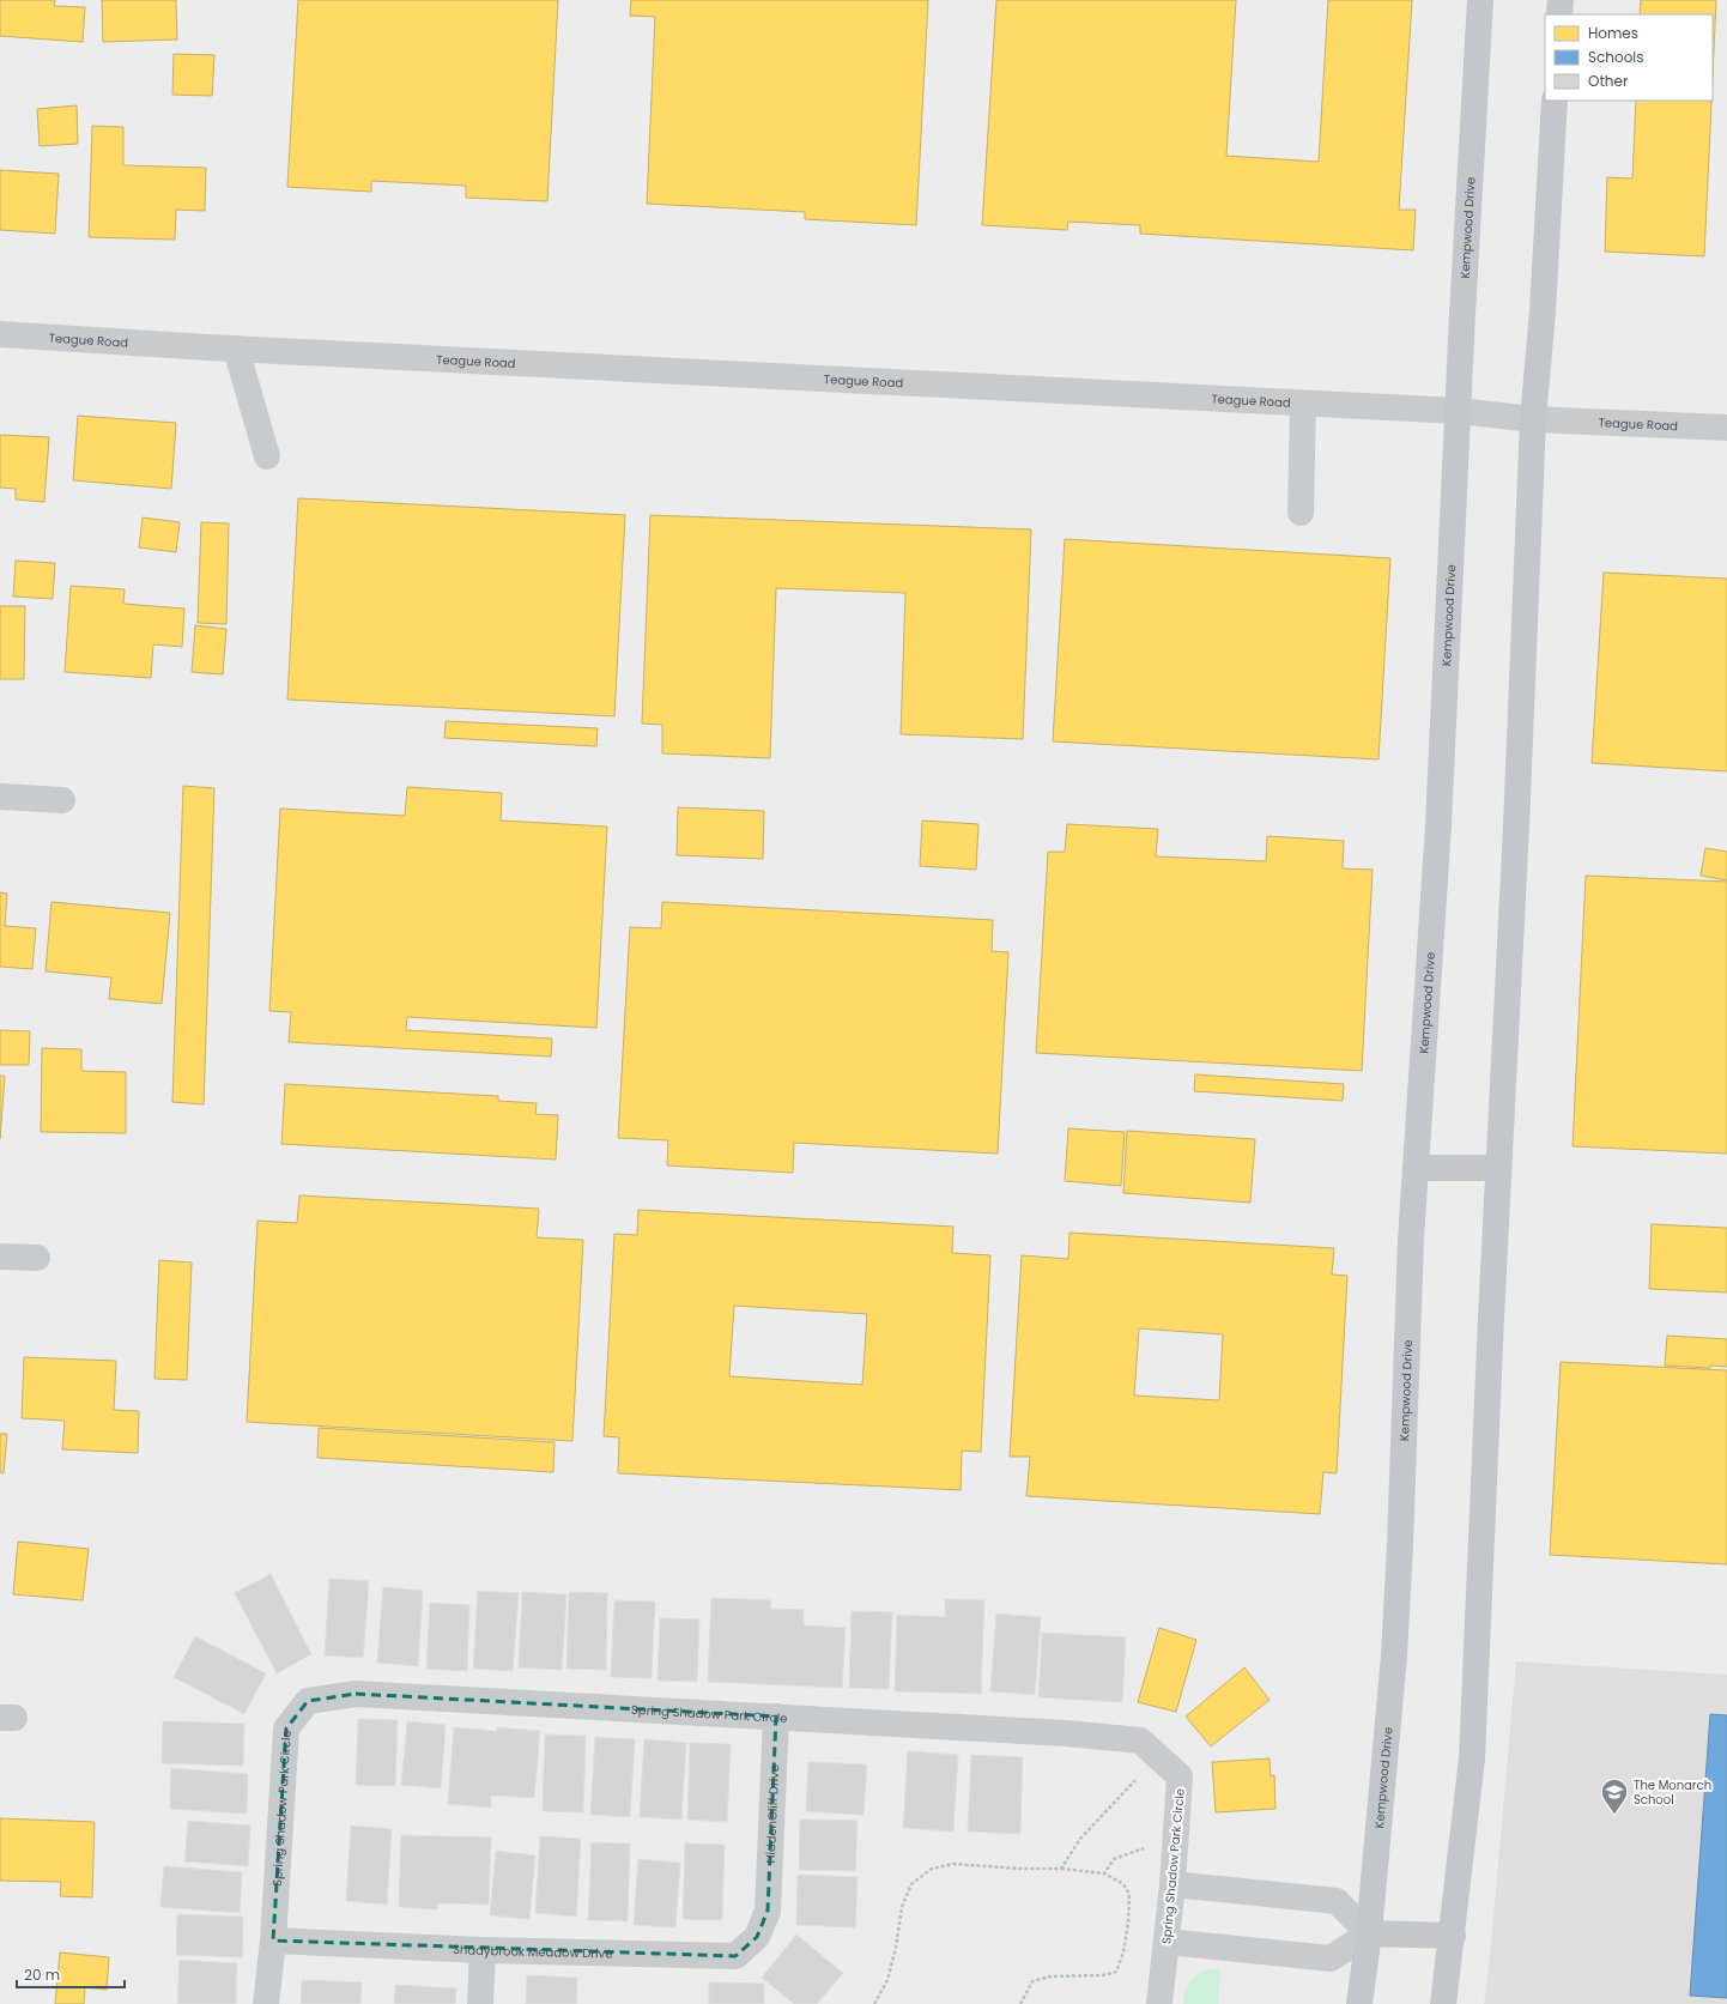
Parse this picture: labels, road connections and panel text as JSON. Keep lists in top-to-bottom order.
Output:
{
  "streets": {
    "main road": ["Kempwood Drive"],
    "street": [
      "Teague Road",
      "Spring Shadow Park Circle",
      "HiddenCliff Drive",
      "Shadybrook Meadow Drive"
    ]
  },
  "crossings": [
    ["Kempwood Drive", "Teague Road"],
    ["Spring Shadow Park Circle", "HiddenCliff Drive"],
    ["Spring Shadow Park Circle", "Shadybrook Meadow Drive"],
    ["HiddenCliff Drive", "Shadybrook Meadow Drive"]
  ],
  "places": {
    "school or university": ["The Monarch School"]
  },
  "legend": ["Homes", "Schools", "Other"],
  "scale_bar": "20 m"
}
